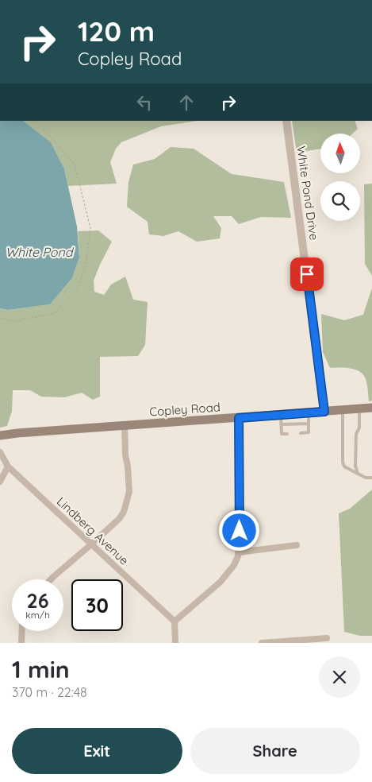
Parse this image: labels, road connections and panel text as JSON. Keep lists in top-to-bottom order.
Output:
{
  "streets": {
    "main road": ["Copley Road"],
    "street": ["White Pond Drive", "Lindberg Avenue"]
  },
  "crossings": [
    ["White Pond Drive", "Copley Road"]
  ],
  "water": ["White Pond"],
  "north": "top",
  "page": {
    "turn": ["120 m", "Copley Road"],
    "speed": "26 km/h",
    "limit": "30",
    "heading": ["1 min", "370 m · 22:48"],
    "buttons": ["Exit", "Share"]
  }
}
